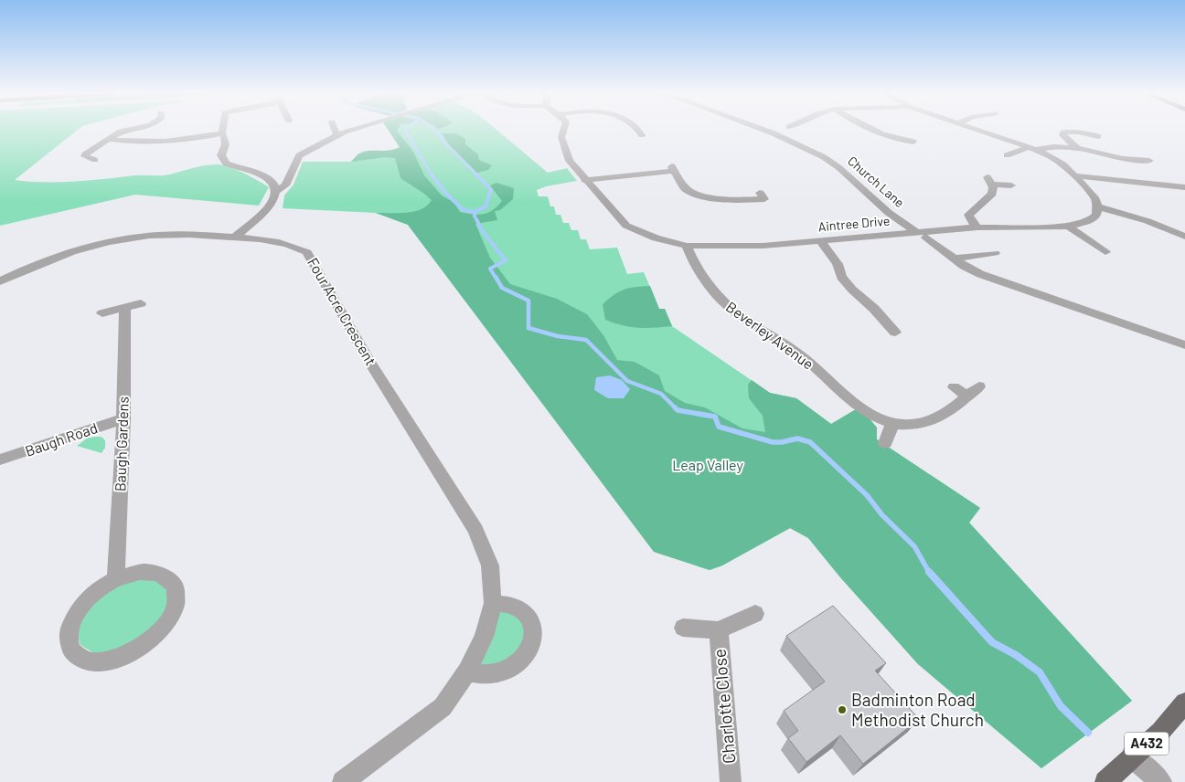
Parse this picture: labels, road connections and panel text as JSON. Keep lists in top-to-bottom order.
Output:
{
  "streets": {
    "main road": ["A432"],
    "street": [
      "Church Lane",
      "Aintree Drive",
      "Four Acre Crescent",
      "Beverley Avenue",
      "Baugh Road",
      "Baugh Gardens",
      "Charlotte Close"
    ]
  },
  "crossings": [
    ["Church Lane", "Aintree Drive"],
    ["Aintree Drive", "Beverley Avenue"],
    ["Baugh Road", "Baugh Gardens"]
  ],
  "parks": ["Leap Valley"],
  "places": ["Badminton Road Methodist Church"]
}
